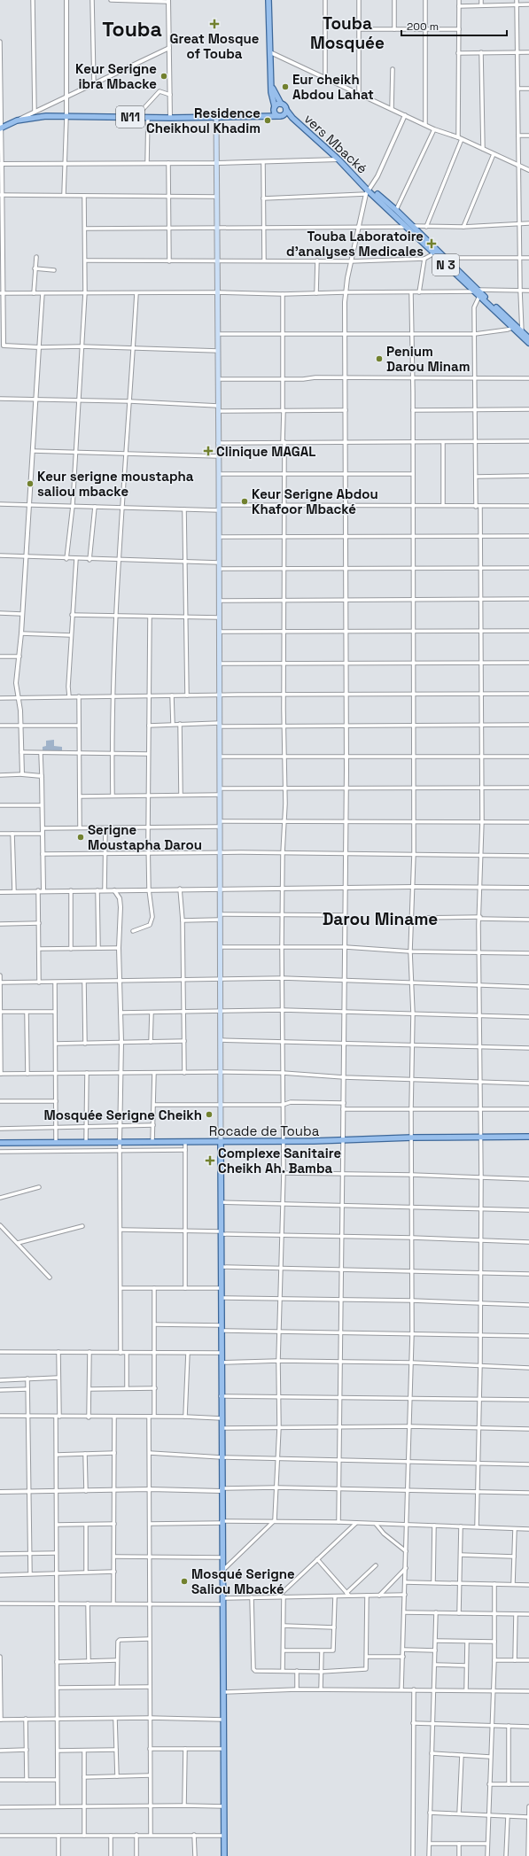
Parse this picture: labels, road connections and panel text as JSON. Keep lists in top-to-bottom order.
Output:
{
  "streets": {
    "main road": [
      "N11",
      "vers Mbacké",
      "N 3",
      "Rocade de Touba"
    ]
  },
  "districts": ["Touba Mosquée", "Touba", "Darou Miname"],
  "places": {
    "health": [
      "Great Mosque of Touba",
      "Touba Laboratoire d'analyses Medicales",
      "Clinique MAGAL",
      "Complexe Sanitaire Cheikh Ah. Bamba"
    ],
    "other": [
      "Keur Serigne ibra Mbacke",
      "Eur cheikh Abdou Lahat",
      "Residence Cheikhoul Khadim",
      "Penium Darou Minam",
      "Keur serigne moustapha saliou mbacke",
      "Keur Serigne Abdou Khafoor Mbacké",
      "Serigne Moustapha Darou",
      "Mosquée Serigne Cheikh",
      "Mosqué Serigne Saliou Mbacké"
    ]
  },
  "scale_bar": "200 m"
}
